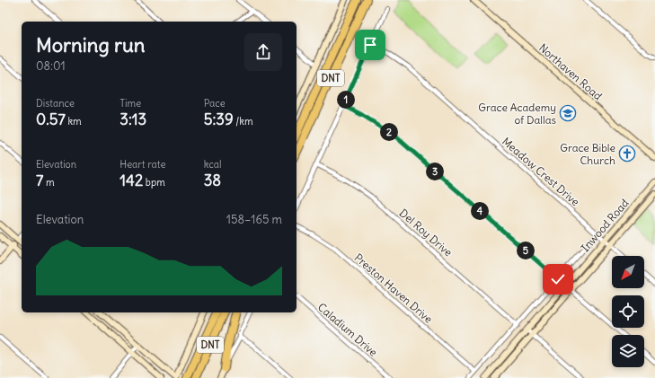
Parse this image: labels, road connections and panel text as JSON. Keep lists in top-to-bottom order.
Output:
{
  "streets": {
    "highway": ["DNT"],
    "main road": ["Northaven Road", "Inwood Road"],
    "street": [
      "Meadow Crest Drive",
      "Del Roy Drive",
      "Preston Haven Drive",
      "Caladium Drive"
    ]
  },
  "crossings": [
    ["Meadow Crest Drive", "Inwood Road"]
  ],
  "places": {
    "school or university": ["Grace Academy of Dallas"],
    "church": ["Grace Bible Church"]
  },
  "north": "bottom left",
  "page": {
    "heading": ["Morning run", "08:01"],
    "stats": [
      ["Distance", "0.57 km"],
      ["Time", "3:13"],
      ["Pace", "5:39 /km"],
      ["Elevation", "7 m"],
      ["Heart rate", "142 bpm"],
      ["kcal", "38"]
    ],
    "pins": [
      "1",
      "2",
      "3",
      "4",
      "5"
    ],
    "chart": ["Elevation", "158–165 m"]
  }
}
